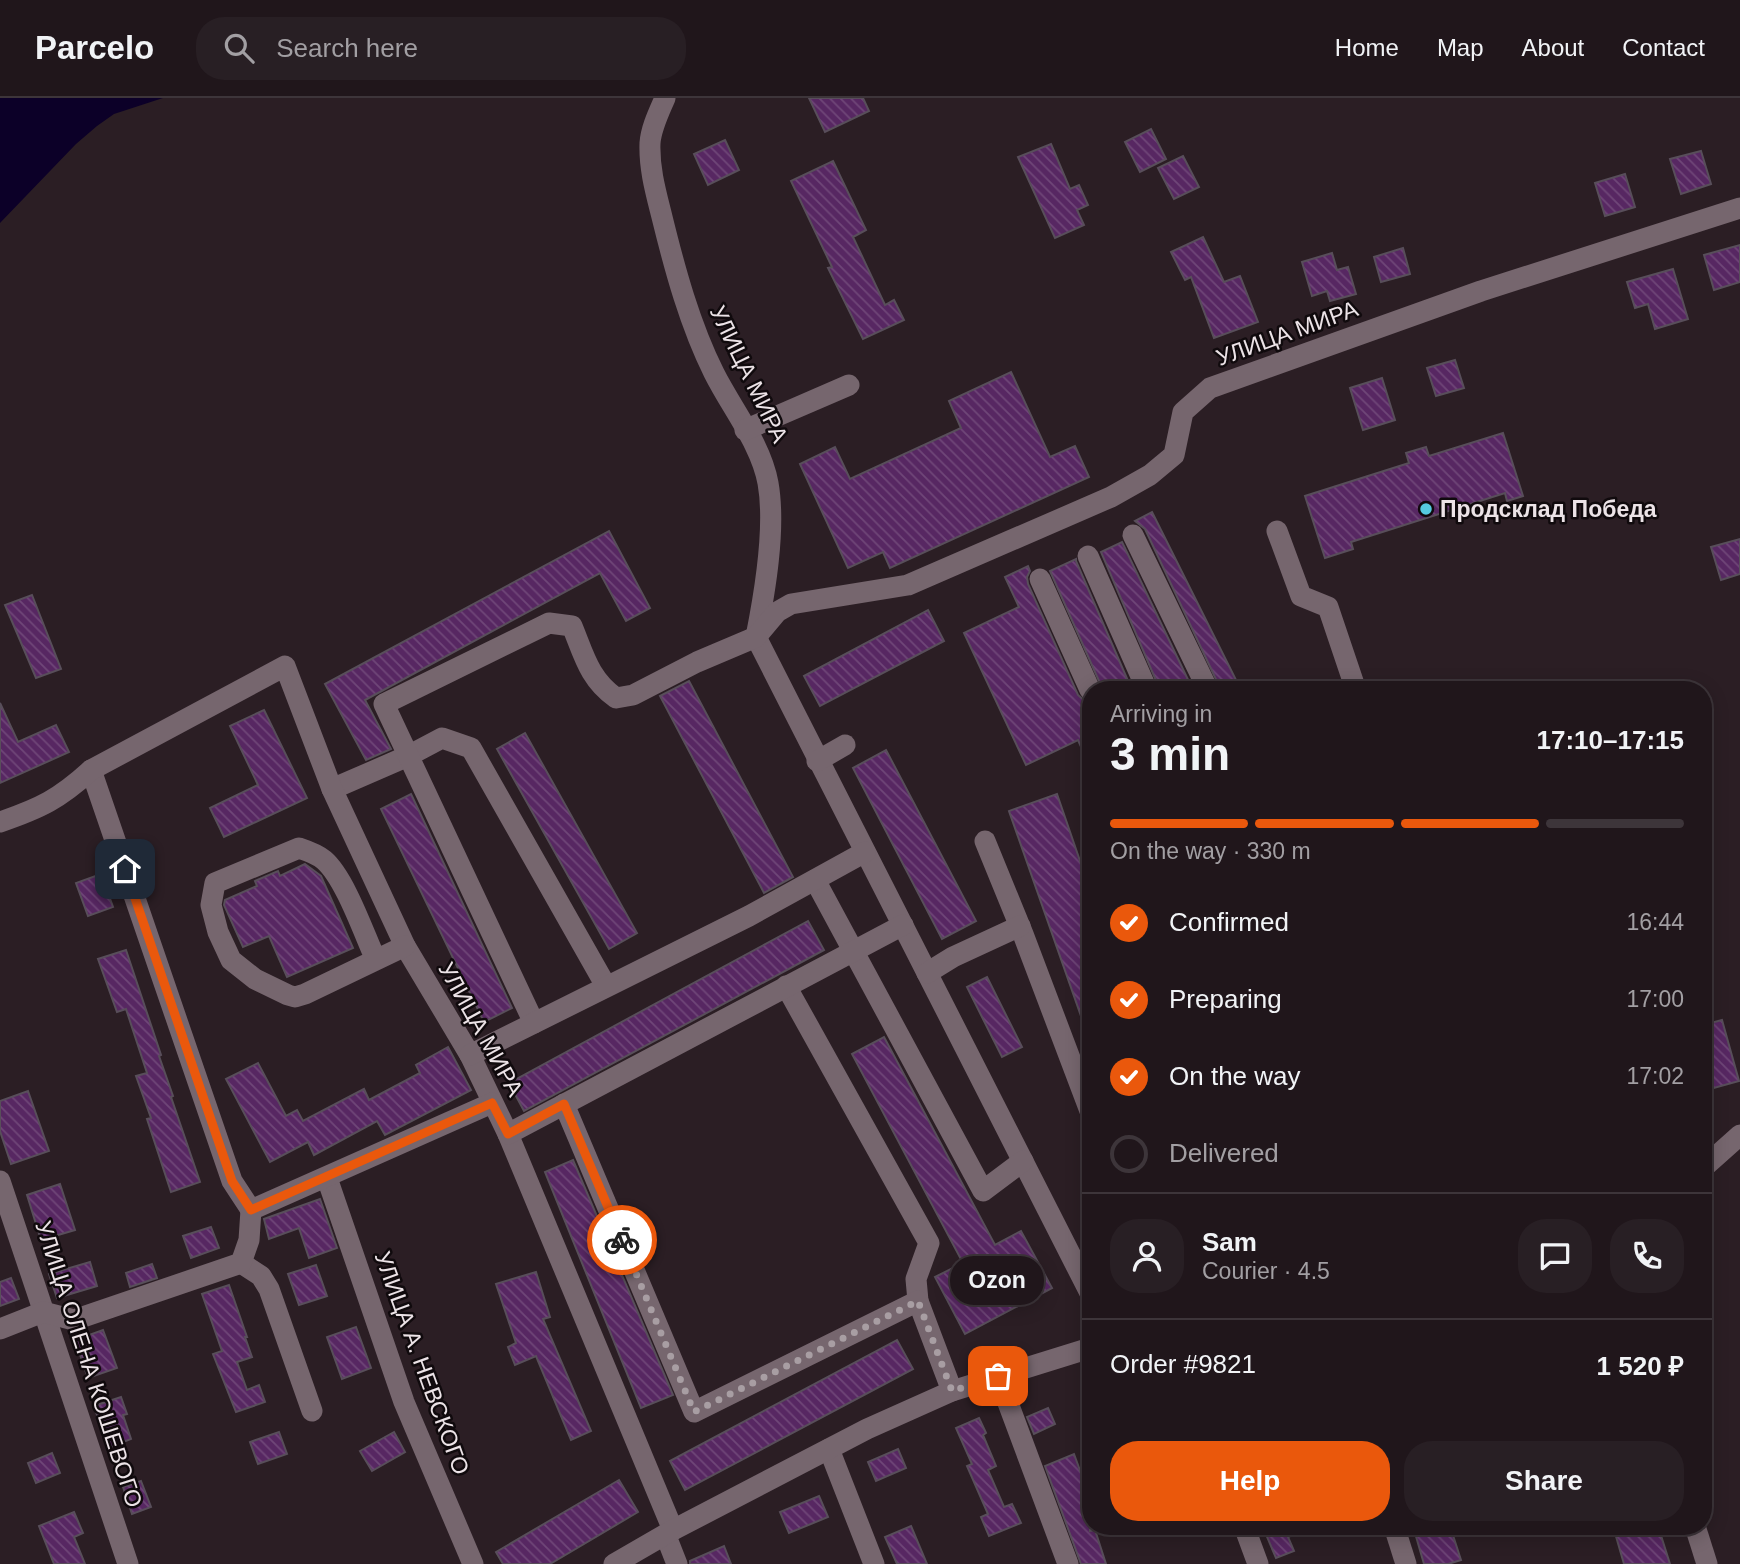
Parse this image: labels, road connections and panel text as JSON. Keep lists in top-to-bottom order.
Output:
{
  "streets": {
    "street": ["УЛИЦА МИРА", "УЛИЦА А. НЕВСКОГО", "УЛИЦА ОЛЕНА КОШЕВОГО"]
  },
  "places": ["Продсклад Победа", "Ozon"],
  "page": {
    "header": "Parcelo",
    "search": "Search here",
    "nav": [
      "Home",
      "Map",
      "About",
      "Contact"
    ],
    "heading": ["3 min", "Arriving in", "17:10–17:15"],
    "panel": [
      "Sam",
      "Courier · 4.5",
      "Order #9821",
      "1 520 ₽"
    ],
    "bar": "On the way · 330 m",
    "list": [
      ["Confirmed", "16:44"],
      ["Preparing", "17:00"],
      ["On the way", "17:02"],
      "Delivered"
    ],
    "bubble": "Ozon",
    "buttons": ["Help", "Share"]
  }
}
